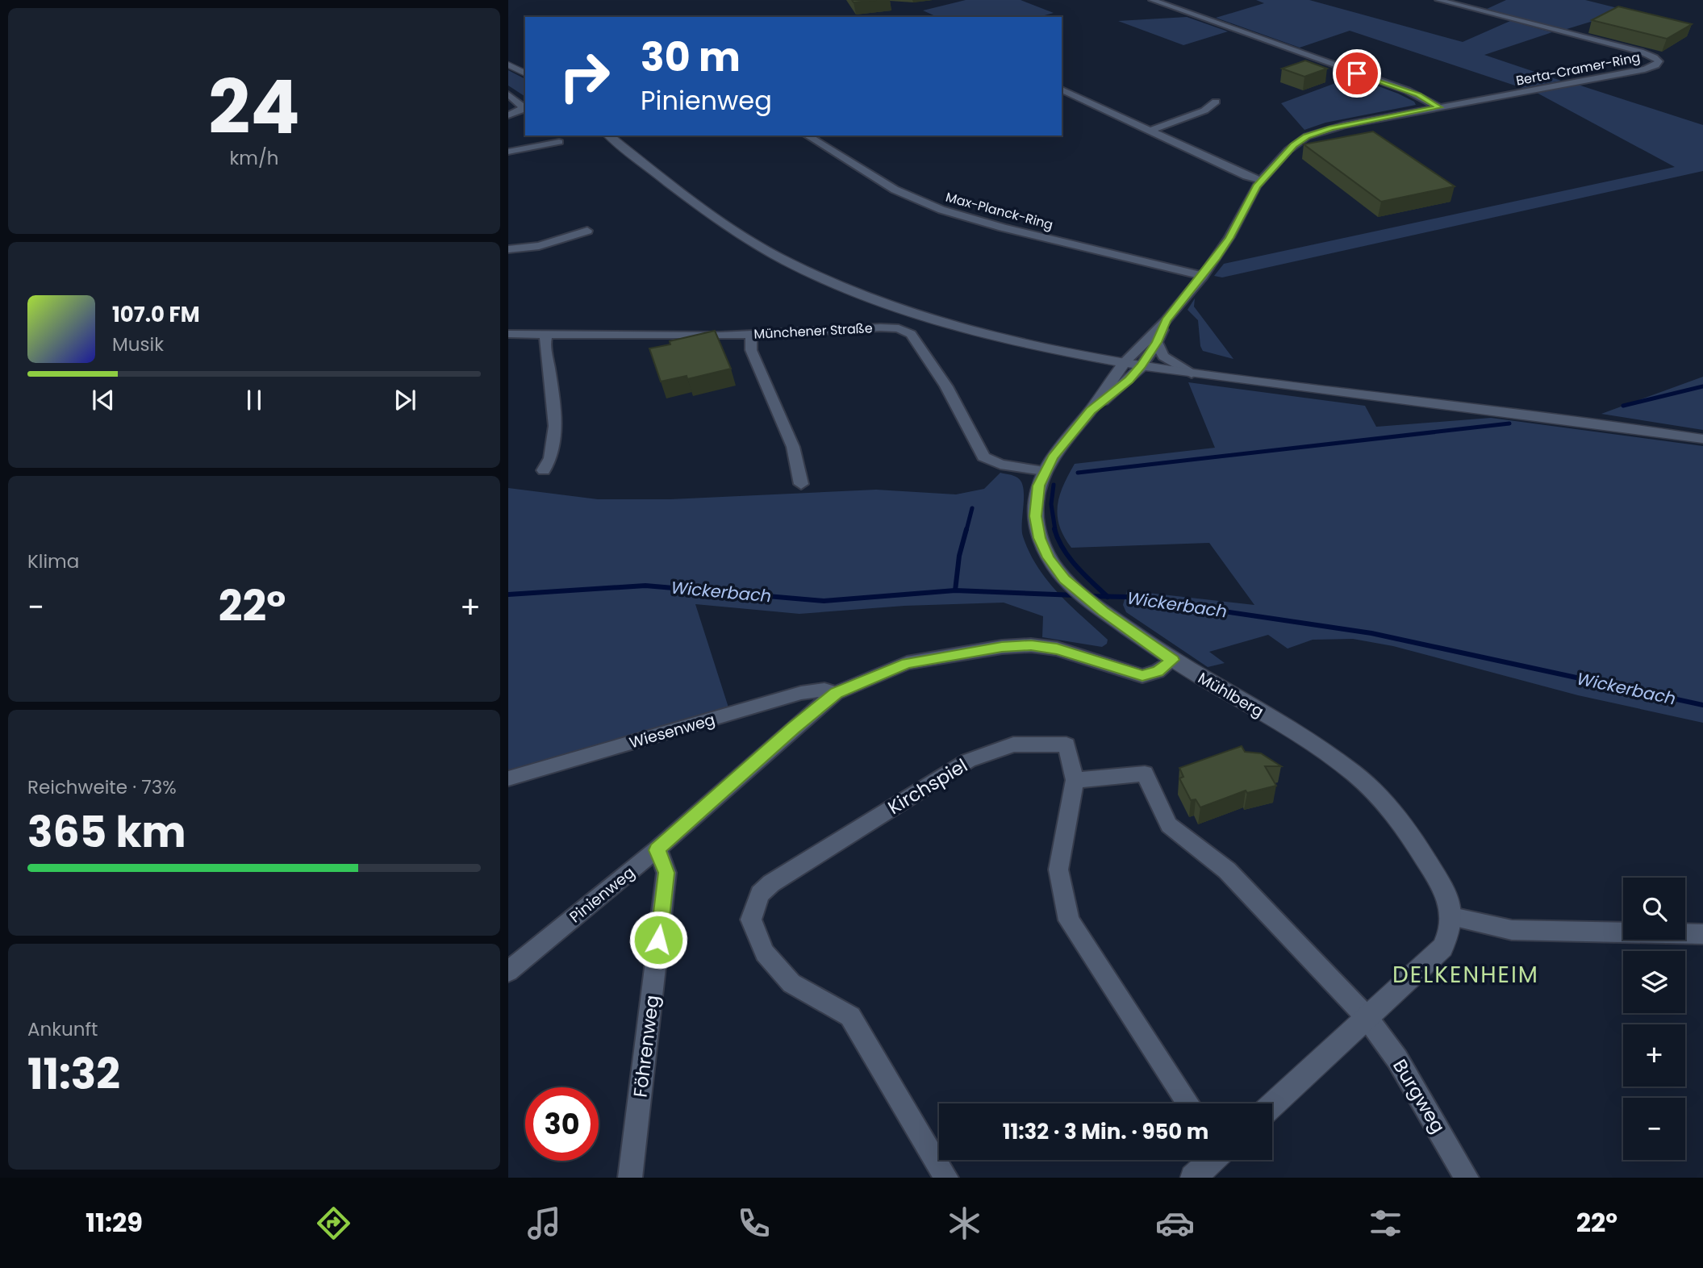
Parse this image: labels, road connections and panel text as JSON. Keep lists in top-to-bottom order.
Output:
{
  "streets": {
    "main road": ["Mühlberg"],
    "street": [
      "Berta-Cramer-Ring",
      "Max-Planck-Ring",
      "Münchener Straße",
      "Wiesenweg",
      "Kirchspiel",
      "Pinienweg",
      "Föhrenweg",
      "Burgweg"
    ]
  },
  "crossings": [
    ["Münchener Straße", "Mühlberg"],
    ["Mühlberg", "Pinienweg"],
    ["Wiesenweg", "Pinienweg"],
    ["Pinienweg", "Föhrenweg"]
  ],
  "districts": ["DELKENHEIM"],
  "water": ["Wickerbach"],
  "page": {
    "tile": [
      ["24", "km/h"],
      "Klima",
      ["Reichweite · 73%", "365 km"],
      ["Ankunft", "11:32"]
    ],
    "turn": ["30 m", "Pinienweg"],
    "song": ["107.0 FM", "Musik"],
    "heat": ["−", "22°", "+"],
    "map_buttons": ["+", "−"],
    "limit": "30",
    "trip": "11:32 · 3 Min. · 950 m",
    "tabs": ["11:29", "22°"]
  }
}
